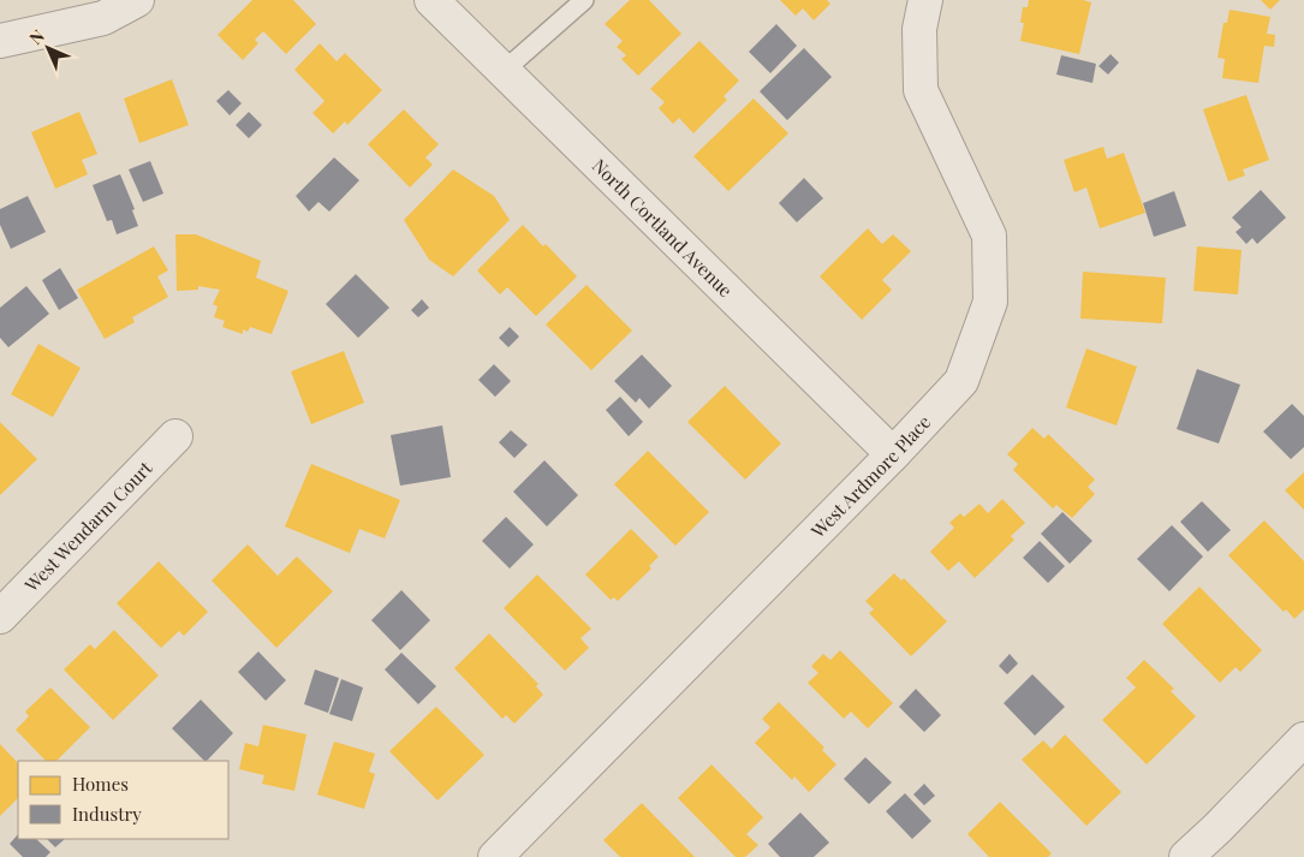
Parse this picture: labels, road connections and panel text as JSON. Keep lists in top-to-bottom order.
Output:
{
  "streets": {
    "street": ["North Cortland Avenue", "West Ardmore Place", "West Wendarm Court"]
  },
  "crossings": [
    ["North Cortland Avenue", "West Ardmore Place"]
  ],
  "legend": ["Homes", "Industry"],
  "north": "top left"
}
